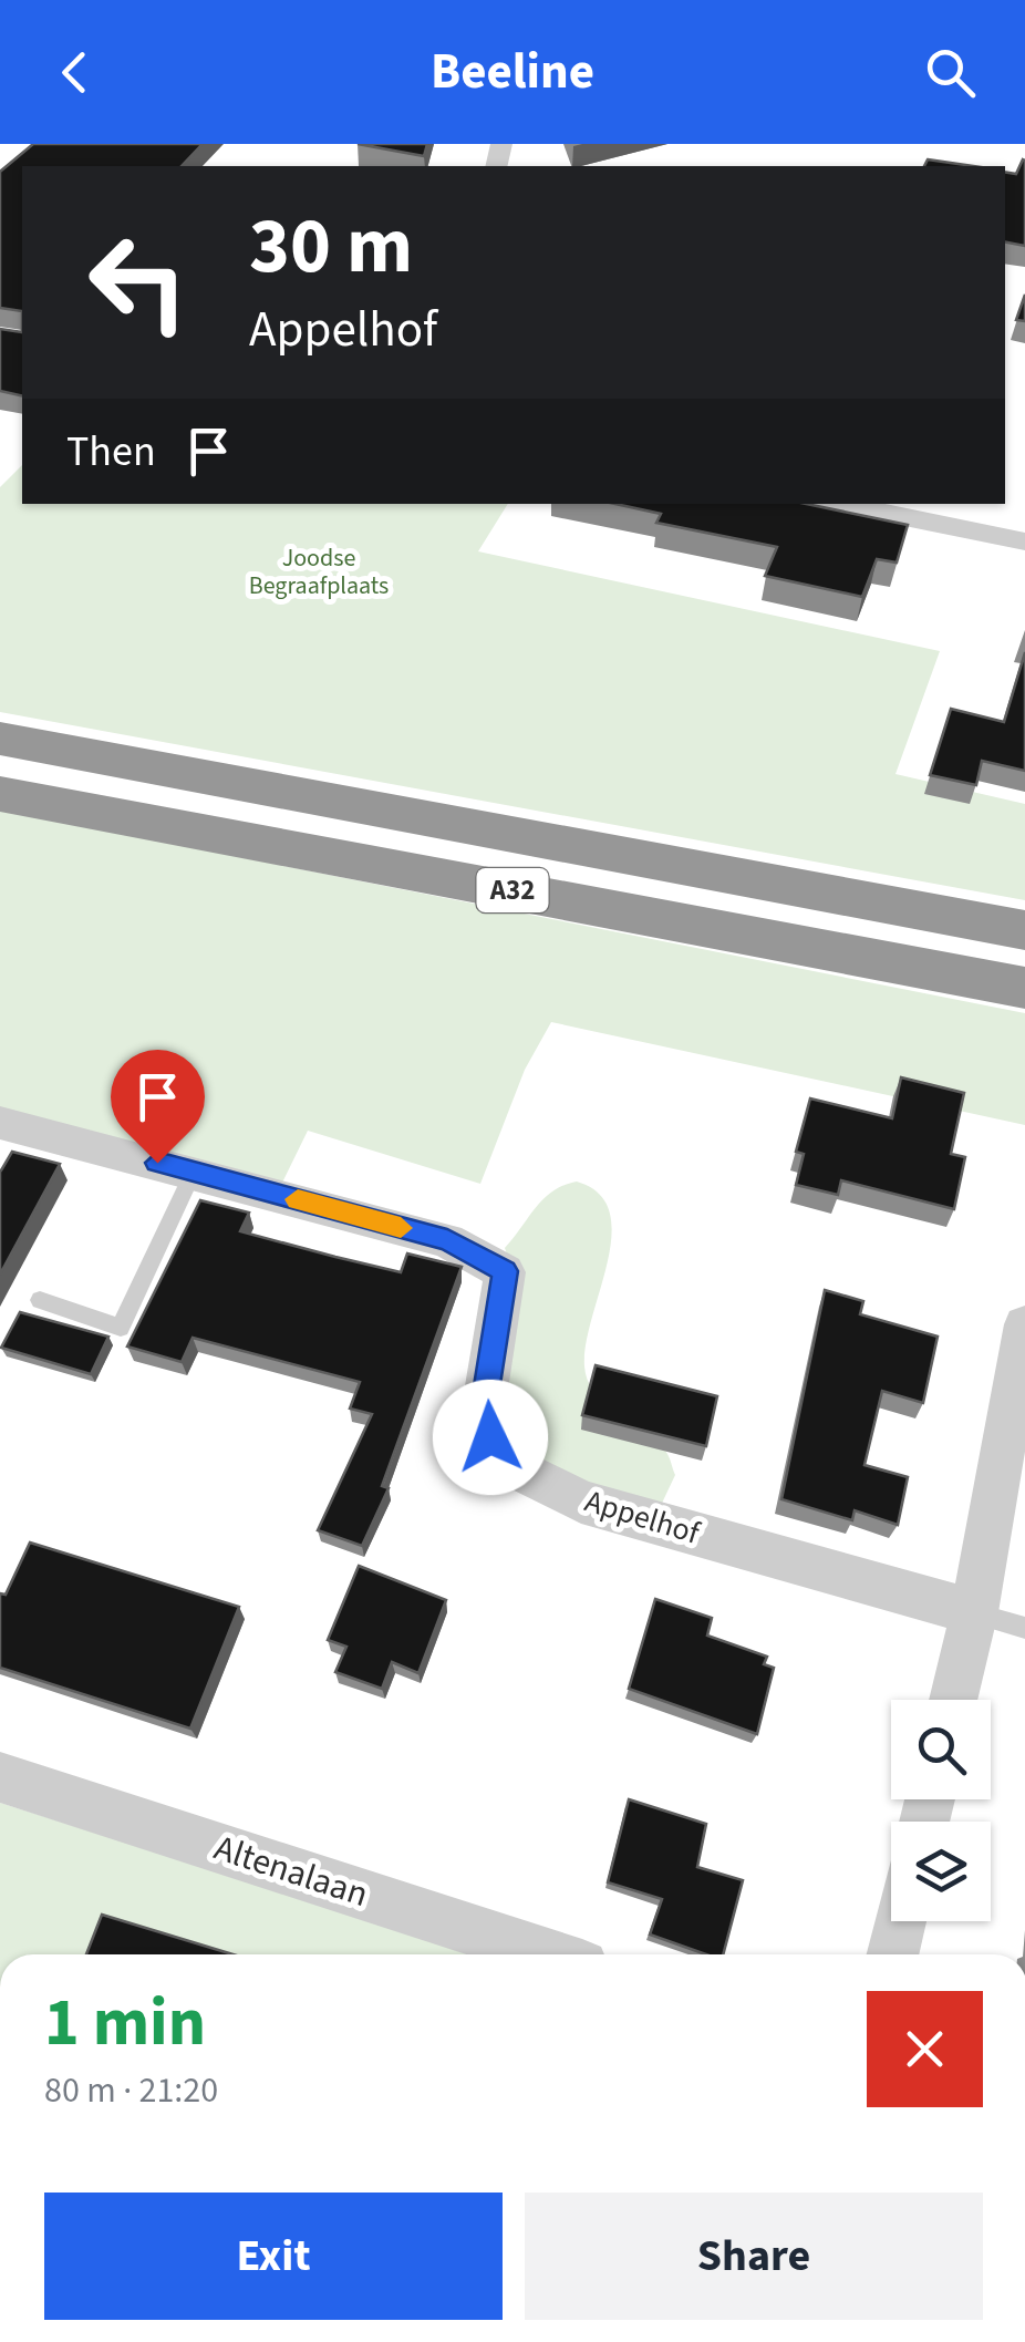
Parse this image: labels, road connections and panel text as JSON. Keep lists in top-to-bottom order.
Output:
{
  "streets": {
    "highway": ["A32"],
    "street": ["Appelhof", "Altenalaan"]
  },
  "parks": ["Joodse Begraafplaats"],
  "page": {
    "header": "Beeline",
    "turn": ["30 m", "Appelhof"],
    "then": "Then",
    "heading": ["1 min", "80 m · 21:20"],
    "buttons": ["Exit", "Share"]
  }
}
